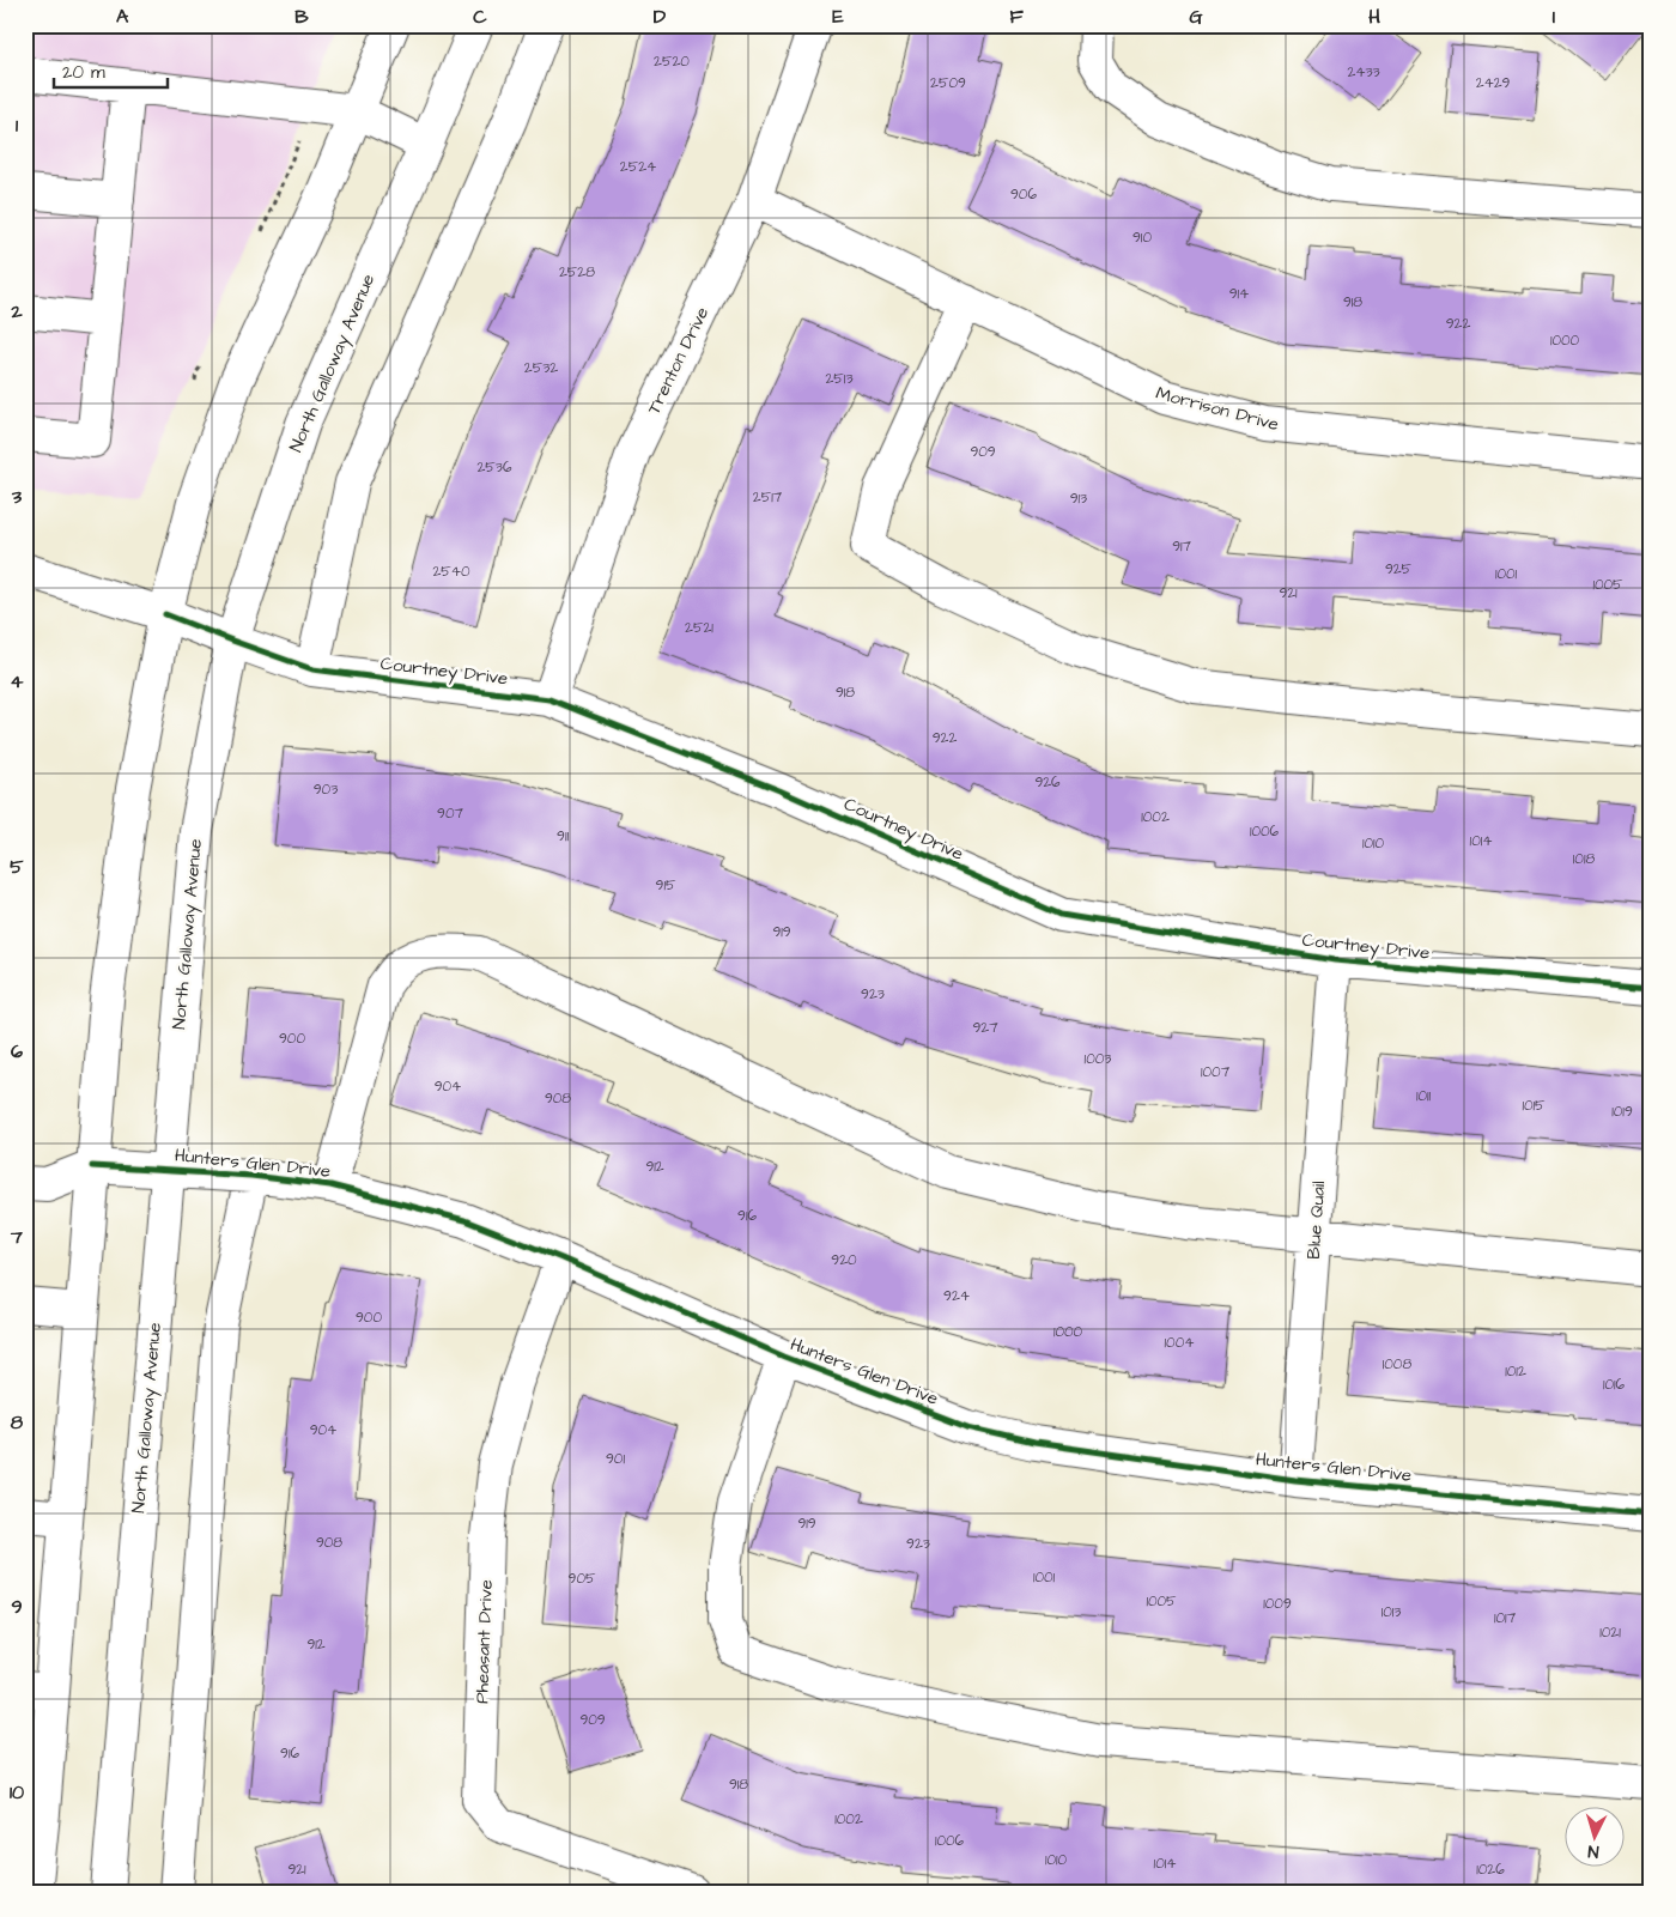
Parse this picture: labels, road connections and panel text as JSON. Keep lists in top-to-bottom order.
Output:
{
  "streets": {
    "street": [
      "Trenton Drive",
      "North Galloway Avenue",
      "Morrison Drive",
      "Courtney Drive",
      "Hunters Glen Drive",
      "Blue Quail",
      "Pheasant Drive"
    ]
  },
  "crossings": [
    ["Trenton Drive", "Morrison Drive"],
    ["Trenton Drive", "Courtney Drive"],
    ["North Galloway Avenue", "Courtney Drive"],
    ["North Galloway Avenue", "Hunters Glen Drive"],
    ["Courtney Drive", "Blue Quail"],
    ["Hunters Glen Drive", "Blue Quail"],
    ["Hunters Glen Drive", "Pheasant Drive"]
  ],
  "house_numbers": [
    "2520",
    "2433",
    "2509",
    "2429",
    "2524",
    "906",
    "910",
    "2528",
    "914",
    "918",
    "922",
    "1000",
    "2532",
    "2513",
    "909",
    "2536",
    "2517",
    "913",
    "917",
    "925",
    "2540",
    "1001",
    "1005",
    "921",
    "2521",
    "918",
    "922",
    "926",
    "903",
    "907",
    "1002",
    "1006",
    "911",
    "1014",
    "1010",
    "1018",
    "915",
    "919",
    "923",
    "927",
    "900",
    "1003",
    "1007",
    "904",
    "1011",
    "908",
    "1015",
    "1019",
    "912",
    "916",
    "920",
    "924",
    "900",
    "1000",
    "1004",
    "1008",
    "1012",
    "1016",
    "904",
    "901",
    "919",
    "908",
    "923",
    "1001",
    "905",
    "1005",
    "1009",
    "1013",
    "1017",
    "1021",
    "912",
    "909",
    "916",
    "918",
    "1002",
    "1006",
    "1010",
    "1014",
    "921",
    "1026"
  ],
  "scale_bar": "20 m",
  "north": "bottom",
  "grid": {
    "columns": [
      "A",
      "B",
      "C",
      "D",
      "E",
      "F",
      "G",
      "H",
      "I"
    ],
    "rows": [
      "1",
      "2",
      "3",
      "4",
      "5",
      "6",
      "7",
      "8",
      "9",
      "10"
    ]
  }
}
